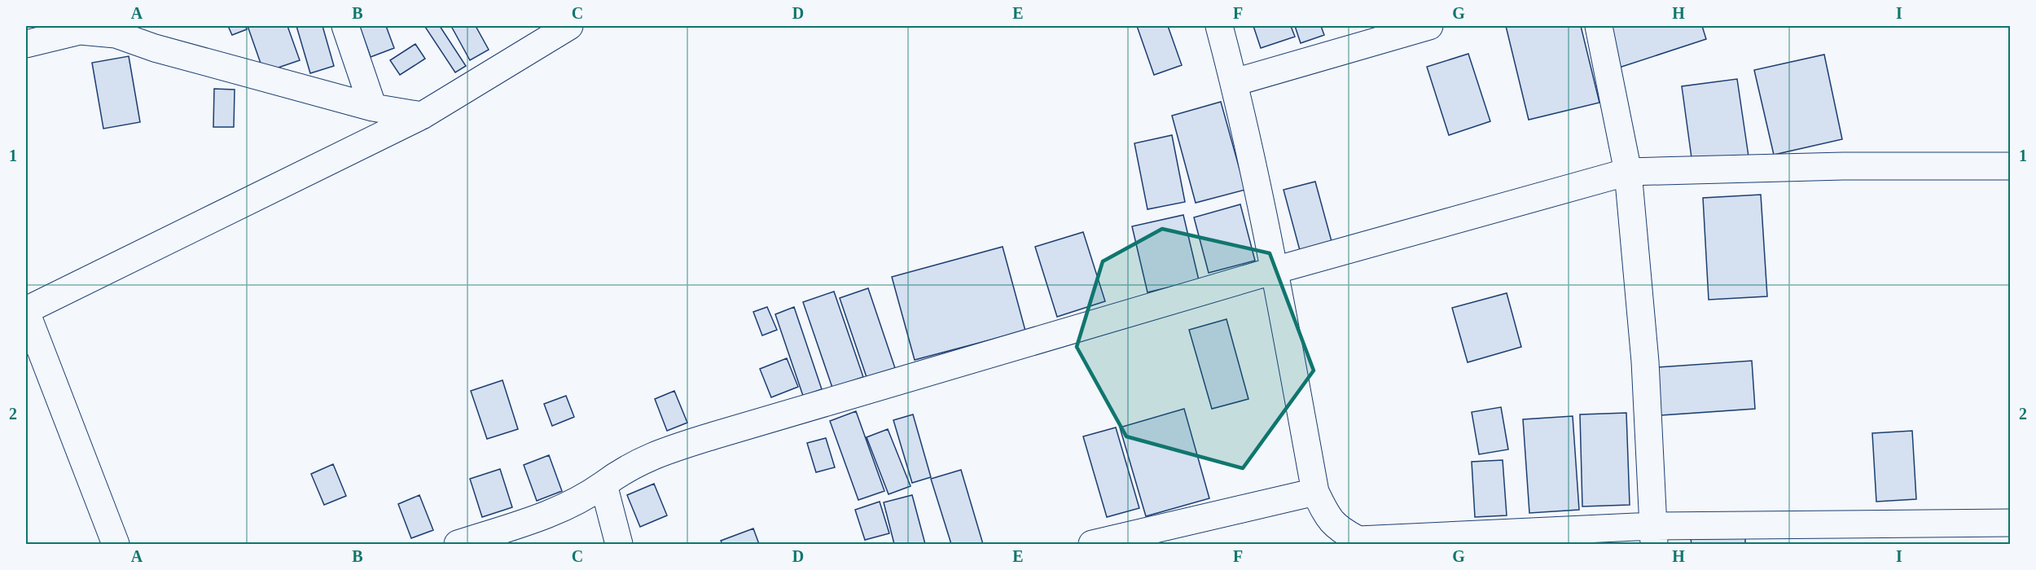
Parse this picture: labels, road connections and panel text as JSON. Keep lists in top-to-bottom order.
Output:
{
  "grid": {
    "columns": [
      "A",
      "B",
      "C",
      "D",
      "E",
      "F",
      "G",
      "H",
      "I"
    ],
    "rows": ["1", "2"]
  }
}
